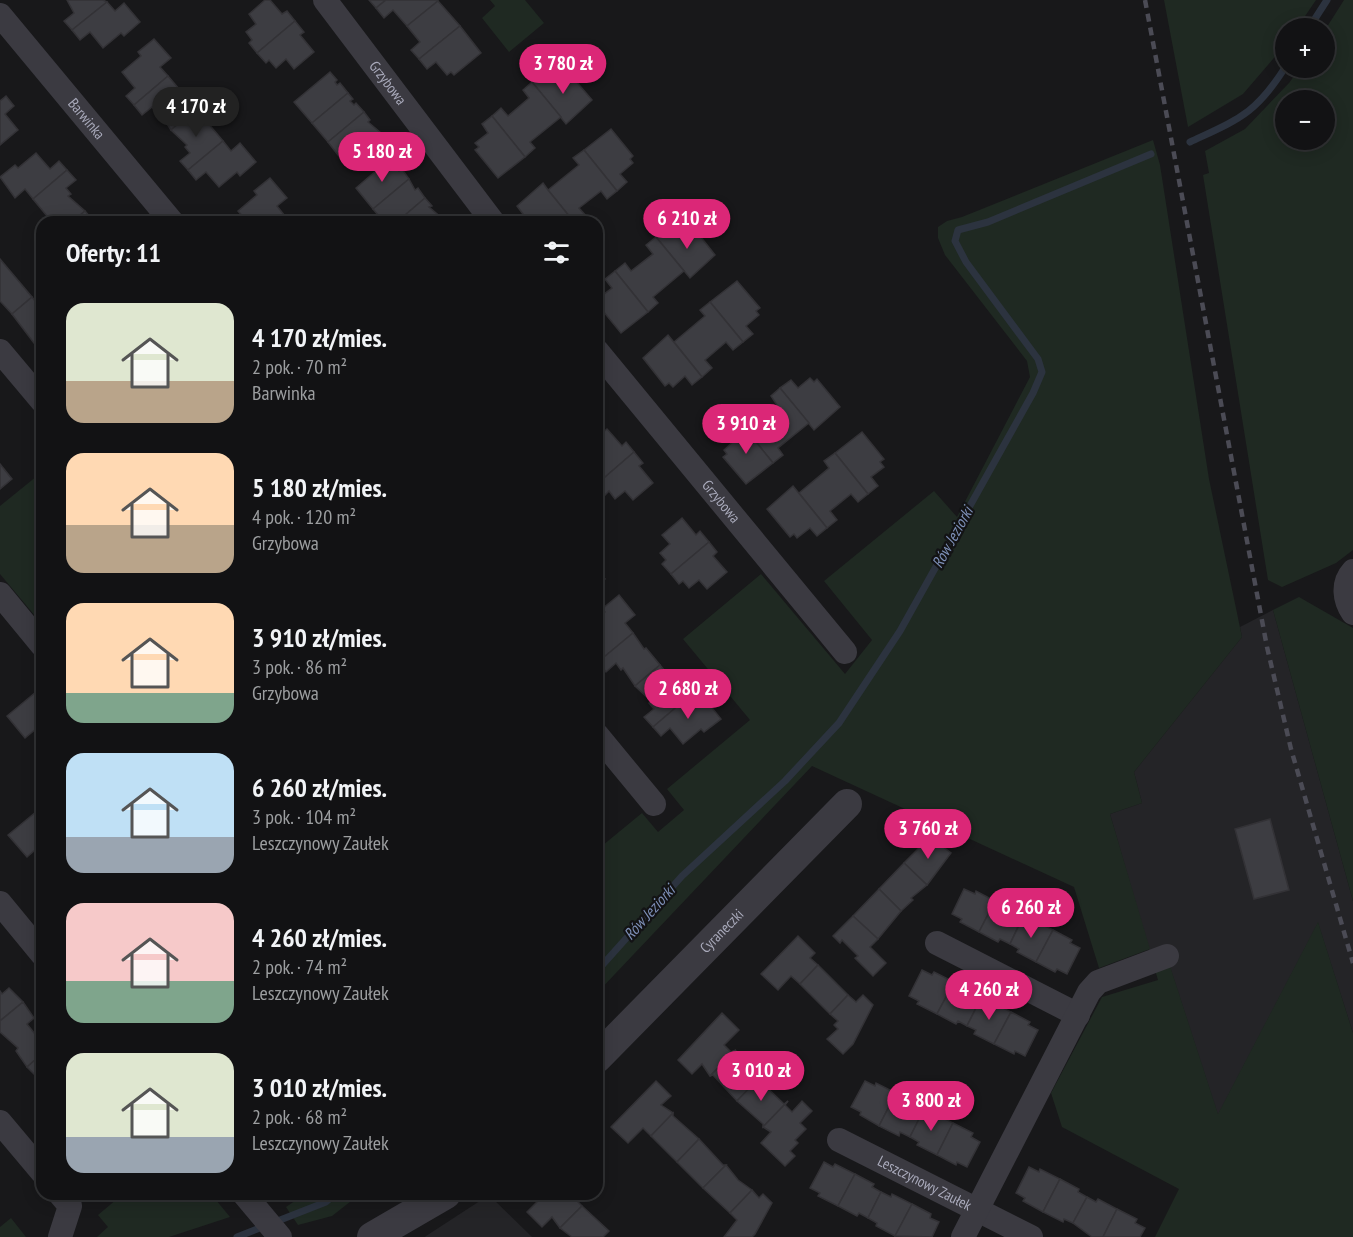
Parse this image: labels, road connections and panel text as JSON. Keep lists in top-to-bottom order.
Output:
{
  "streets": {
    "street": [
      "Grzybowa",
      "Barwinka",
      "Cyraneczki",
      "Leszczynowy Zaułek"
    ]
  },
  "water": ["Rów Jeziorki"],
  "page": {
    "map_buttons": ["+", "−"],
    "price": [
      "3 780 zł",
      "4 170 zł",
      "5 180 zł",
      "6 210 zł",
      "3 910 zł",
      "2 680 zł",
      "3 760 zł",
      "6 260 zł",
      "4 260 zł",
      "3 010 zł",
      "3 800 zł"
    ],
    "heading": "Oferty: 11",
    "list": [
      {
        "name": "4 170 zł/mies.",
        "note": "2 pok. · 70 m² · Barwinka"
      },
      {
        "name": "5 180 zł/mies.",
        "note": "4 pok. · 120 m² · Grzybowa"
      },
      {
        "name": "3 910 zł/mies.",
        "note": "3 pok. · 86 m² · Grzybowa"
      },
      {
        "name": "6 260 zł/mies.",
        "note": "3 pok. · 104 m² · Leszczynowy Zaułek"
      },
      {
        "name": "4 260 zł/mies.",
        "note": "2 pok. · 74 m² · Leszczynowy Zaułek"
      },
      {
        "name": "3 010 zł/mies.",
        "note": "2 pok. · 68 m² · Leszczynowy Zaułek"
      }
    ]
  }
}
